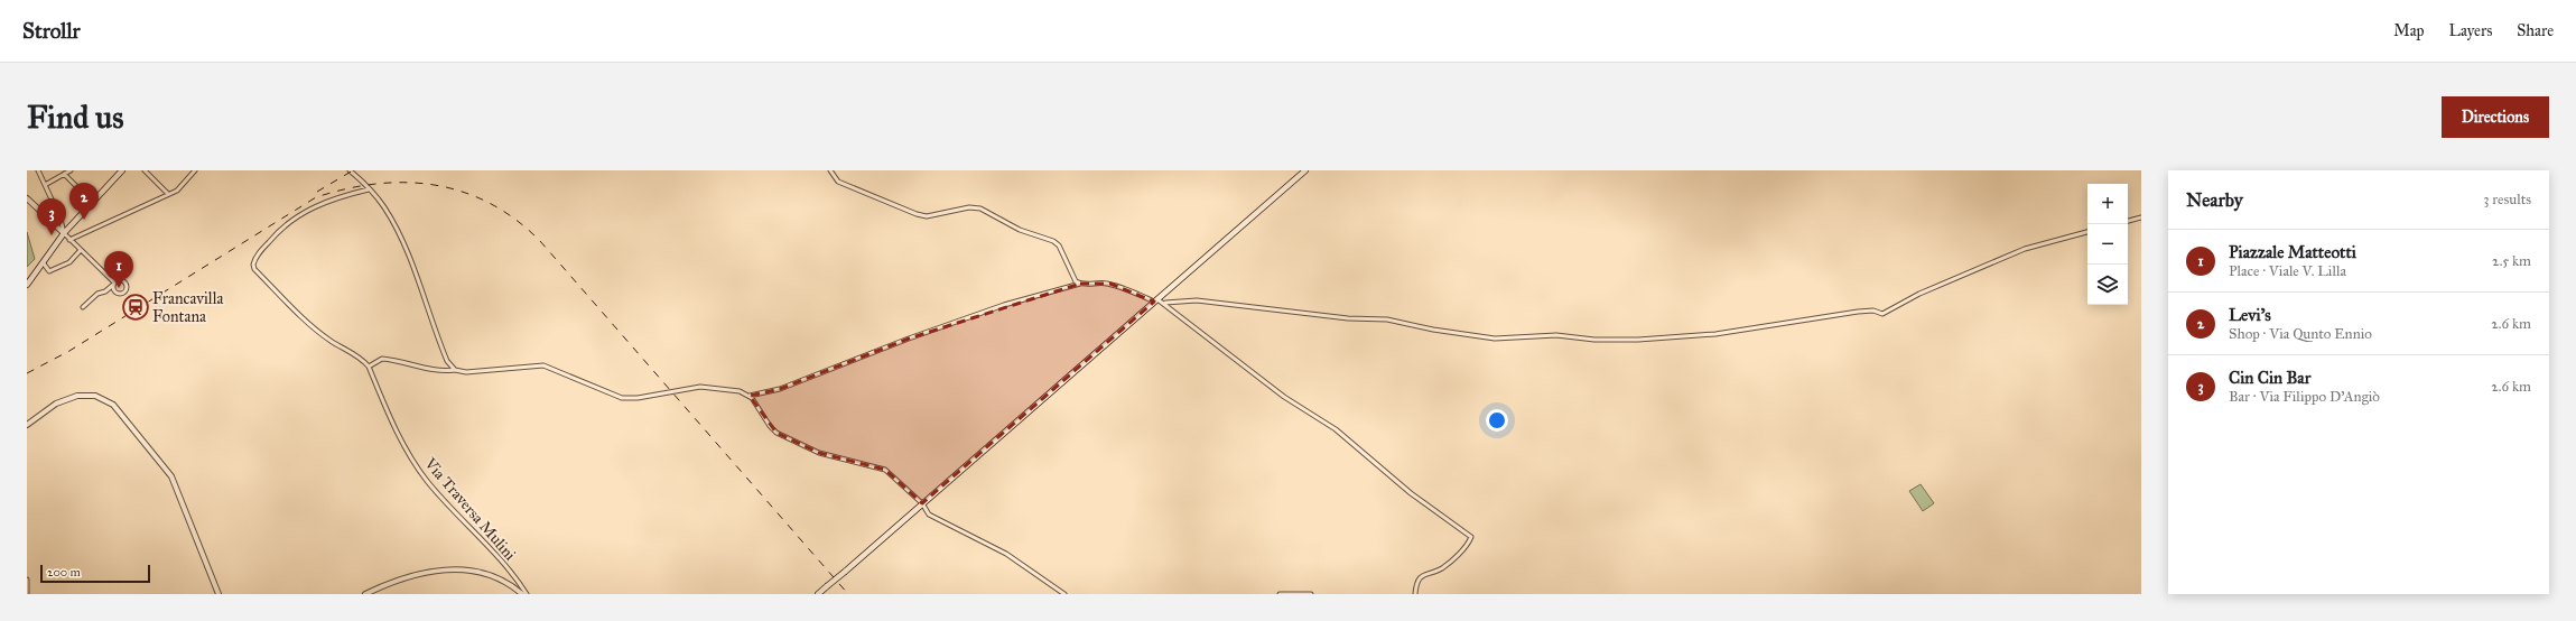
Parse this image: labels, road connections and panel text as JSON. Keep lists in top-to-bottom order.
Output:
{
  "streets": {
    "street": ["Via Traversa Mulini"]
  },
  "places": {
    "station": ["Francavilla Fontana"]
  },
  "scale_bar": "200 m",
  "page": {
    "header": "Strollr",
    "nav": ["Map", "Layers", "Share"],
    "buttons": "Directions",
    "title": "Find us",
    "heading": ["Nearby", "3 results"],
    "pins": ["2", "3", "1"],
    "map_buttons": ["+", "−"],
    "list": [
      {
        "mark": "1",
        "name": "Piazzale Matteotti",
        "note": "Place · Viale V. Lilla",
        "value": "2.5 km"
      },
      {
        "mark": "2",
        "name": "Levi's",
        "note": "Shop · Via Qunto Ennio",
        "value": "2.6 km"
      },
      {
        "mark": "3",
        "name": "Cin Cin Bar",
        "note": "Bar · Via Filippo D'Angiò",
        "value": "2.6 km"
      }
    ],
    "scale": "200 m"
  }
}
